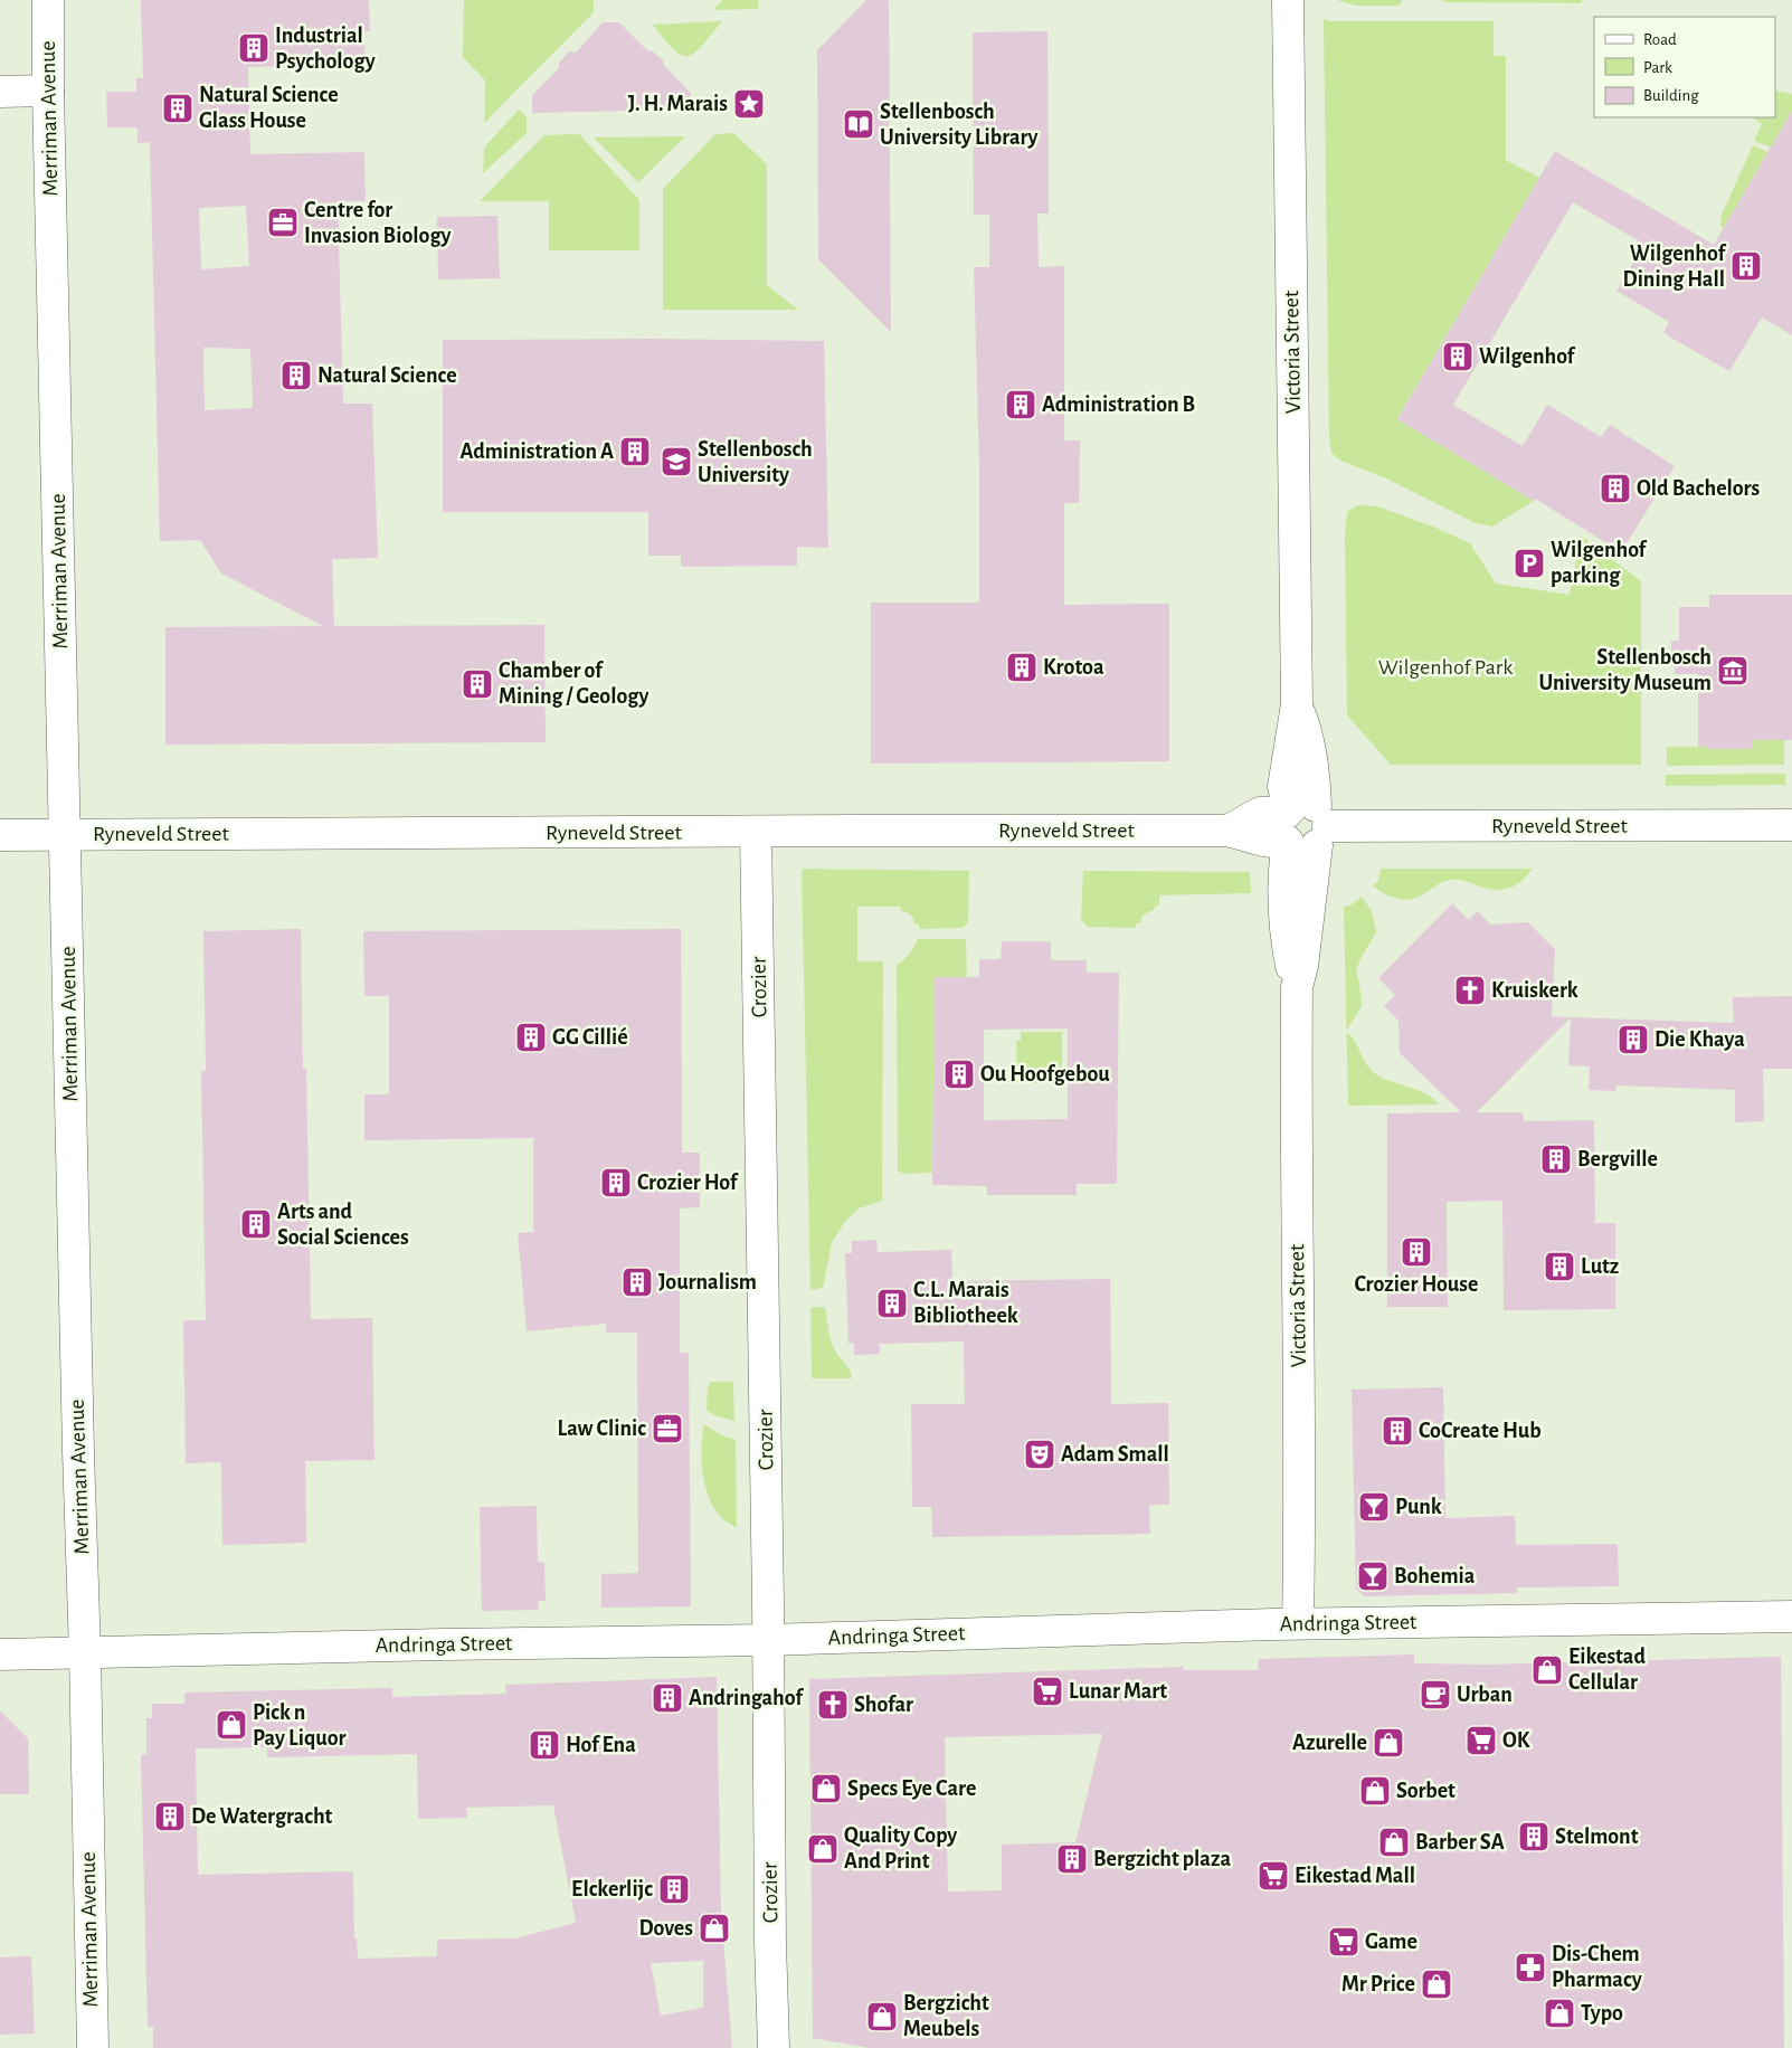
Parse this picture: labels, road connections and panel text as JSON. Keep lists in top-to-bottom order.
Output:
{
  "streets": {
    "street": [
      "Merriman Avenue",
      "Victoria Street",
      "Ryneveld Street",
      "Crozier",
      "Andringa Street"
    ]
  },
  "crossings": [
    ["Merriman Avenue", "Ryneveld Street"],
    ["Merriman Avenue", "Andringa Street"],
    ["Victoria Street", "Ryneveld Street"],
    ["Victoria Street", "Andringa Street"],
    ["Ryneveld Street", "Crozier"],
    ["Crozier", "Andringa Street"]
  ],
  "parks": ["Wilgenhof Park"],
  "places": {
    "building": [
      "Industrial Psychology",
      "Natural Science Glass House",
      "Wilgenhof Dining Hall",
      "Wilgenhof",
      "Natural Science",
      "Administration B",
      "Administration A",
      "Old Bachelors",
      "Krotoa",
      "Chamber of Mining / Geology",
      "GG Cillié",
      "Die Khaya",
      "Ou Hoofgebou",
      "Bergville",
      "Crozier Hof",
      "Arts and Social Sciences",
      "Crozier House",
      "Lutz",
      "Journalism",
      "C.L. Marais Bibliotheek",
      "CoCreate Hub",
      "Andringahof",
      "Hof Ena",
      "De Watergracht",
      "Stelmont",
      "Bergzicht plaza",
      "Elckerlijc"
    ],
    "place": ["J. H. Marais"],
    "library": ["Stellenbosch University Library"],
    "office": ["Centre for Invasion Biology", "Law Clinic"],
    "school or university": ["Stellenbosch University"],
    "parking": ["Wilgenhof parking"],
    "museum": ["Stellenbosch University Museum"],
    "church": ["Kruiskerk", "Shofar"],
    "theatre": ["Adam Small"],
    "bar": ["Punk", "Bohemia"],
    "shop": [
      "Eikestad Cellular",
      "Pick n Pay Liquor",
      "Azurelle",
      "Specs Eye Care",
      "Sorbet",
      "Barber SA",
      "Quality Copy And Print",
      "Doves",
      "Mr Price",
      "Typo",
      "Bergzicht Meubels"
    ],
    "supermarket": [
      "Lunar Mart",
      "OK",
      "Eikestad Mall",
      "Game"
    ],
    "cafe": ["Urban"],
    "pharmacy": ["Dis-Chem Pharmacy"]
  },
  "legend": ["Road", "Park", "Building"]
}
